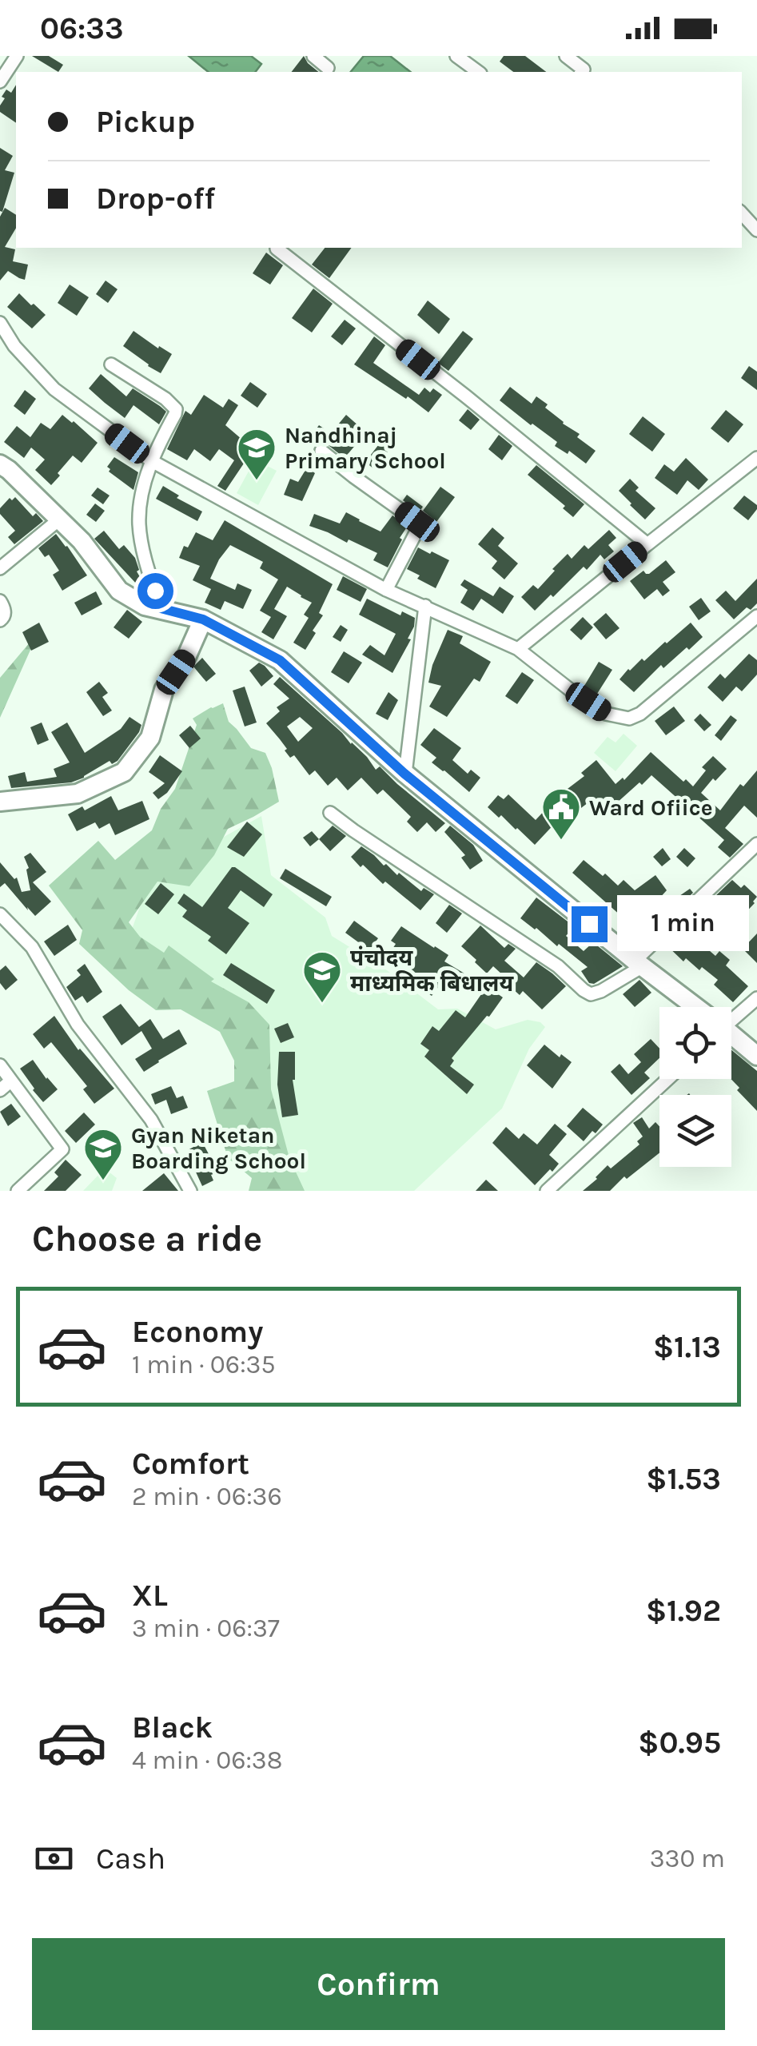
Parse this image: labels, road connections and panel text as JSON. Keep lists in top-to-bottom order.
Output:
{
  "places": {
    "school or university": ["Nandhinaj Primary School", "पंचोदय माध्यमिक बिधालय", "Gyan Niketan Boarding School"],
    "public building": ["Ward Ofiice"]
  },
  "page": {
    "status": "06:33",
    "banner": ["Pickup", "Drop-off"],
    "bubble": "1 min",
    "heading": "Choose a ride",
    "list": [
      {
        "name": "Economy",
        "note": "1 min · 06:35",
        "value": "$1.13"
      },
      {
        "name": "Comfort",
        "note": "2 min · 06:36",
        "value": "$1.53"
      },
      {
        "name": "XL",
        "note": "3 min · 06:37",
        "value": "$1.92"
      },
      {
        "name": "Black",
        "note": "4 min · 06:38",
        "value": "$0.95"
      }
    ],
    "pay": ["Cash", "330 m"],
    "buttons": "Confirm"
  }
}
